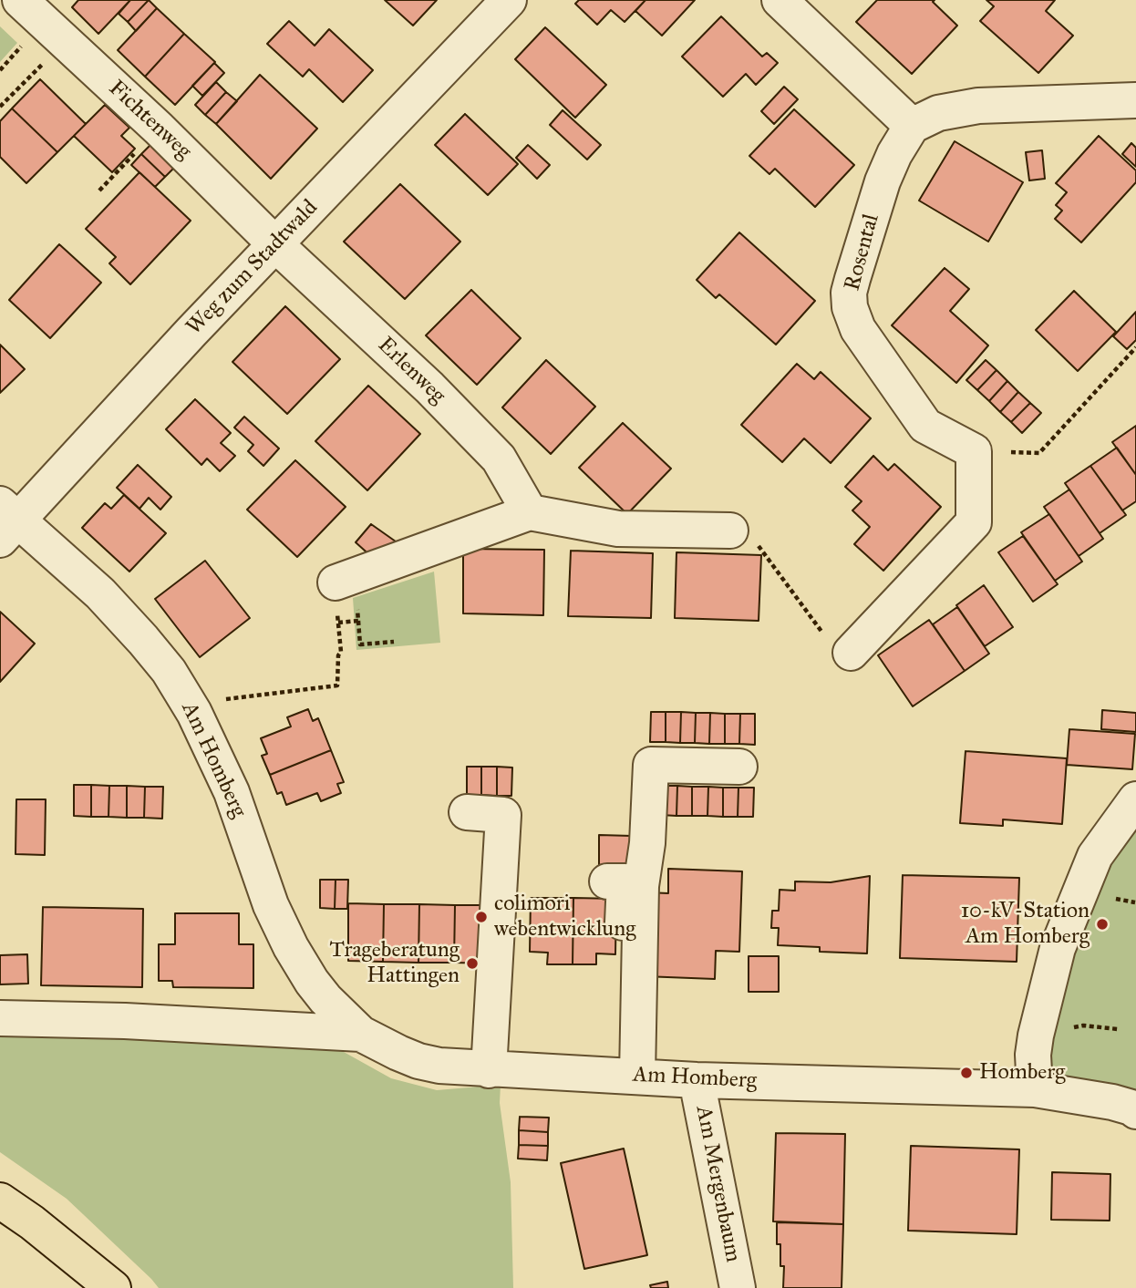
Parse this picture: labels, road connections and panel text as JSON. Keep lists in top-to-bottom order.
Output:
{
  "streets": {
    "street": [
      "Fichtenweg",
      "Rosental",
      "Weg zum Stadtwald",
      "Erlenweg",
      "Am Homberg",
      "Am Mergenbaum"
    ]
  },
  "crossings": [
    ["Fichtenweg", "Weg zum Stadtwald"],
    ["Fichtenweg", "Erlenweg"],
    ["Weg zum Stadtwald", "Erlenweg"],
    ["Weg zum Stadtwald", "Am Homberg"],
    ["Am Homberg", "Am Mergenbaum"]
  ],
  "places": [
    "colimori webentwicklung",
    "10-kV-Station Am Homberg",
    "Trageberatung Hattingen",
    "Homberg"
  ]
}
